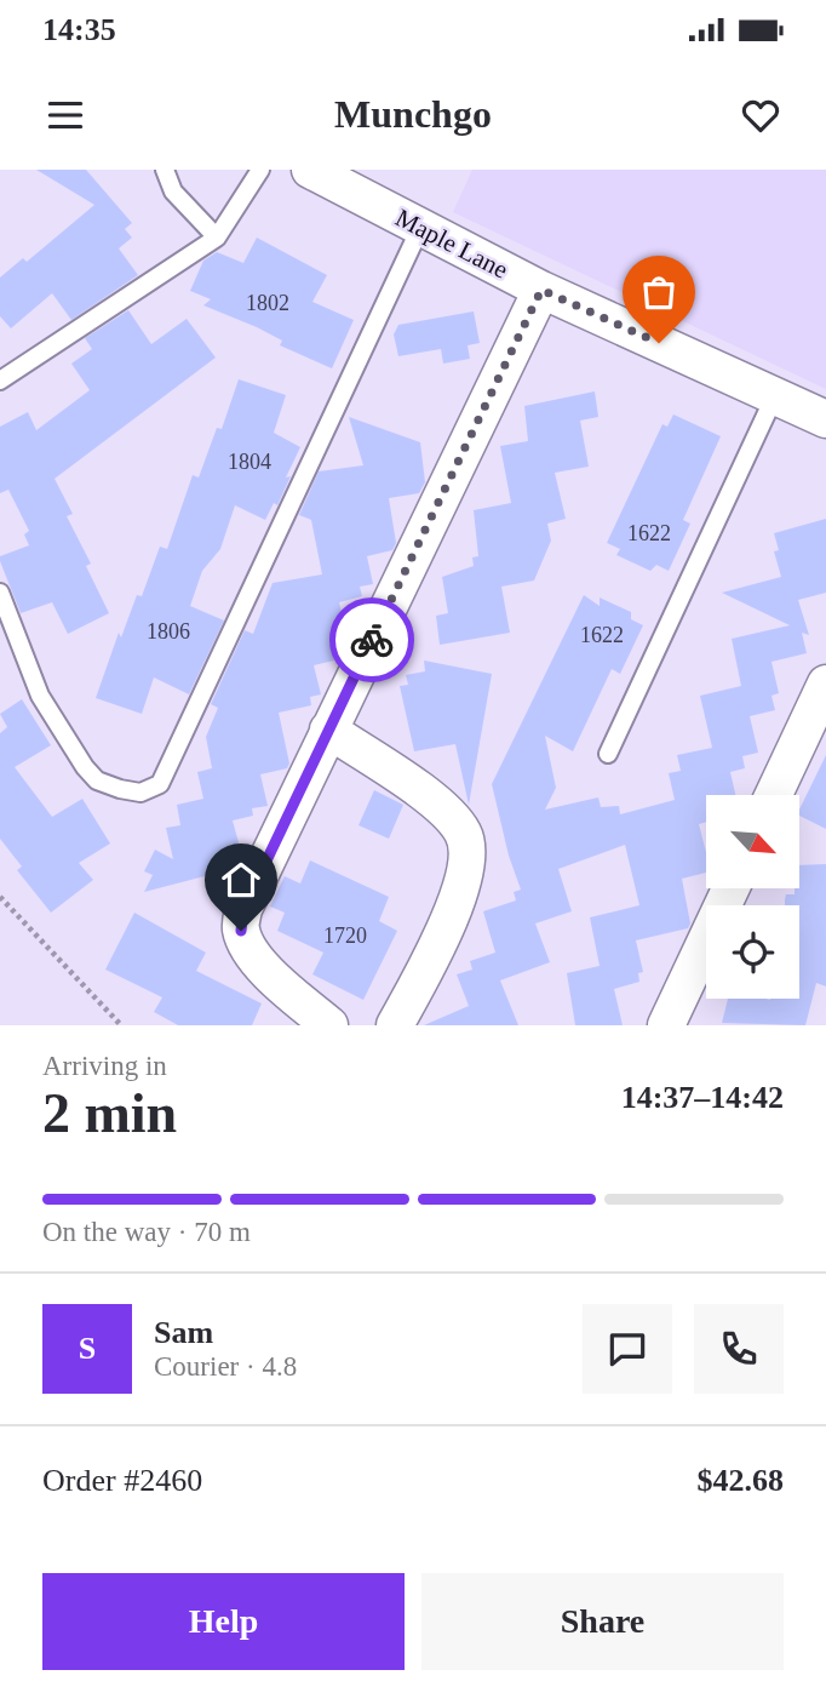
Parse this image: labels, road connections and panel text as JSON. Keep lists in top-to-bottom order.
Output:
{
  "streets": {
    "street": ["Maple Lane"]
  },
  "house_numbers": [
    "1802",
    "1804",
    "1622",
    "1806",
    "1622",
    "1720"
  ],
  "north": "bottom right",
  "page": {
    "status": "14:35",
    "header": "Munchgo",
    "heading": ["2 min", "Arriving in", "14:37–14:42"],
    "panel": [
      "Sam",
      "Courier · 4.8",
      "Order #2460",
      "$42.68"
    ],
    "bar": "On the way · 70 m",
    "round": "S",
    "buttons": ["Help", "Share"]
  }
}
